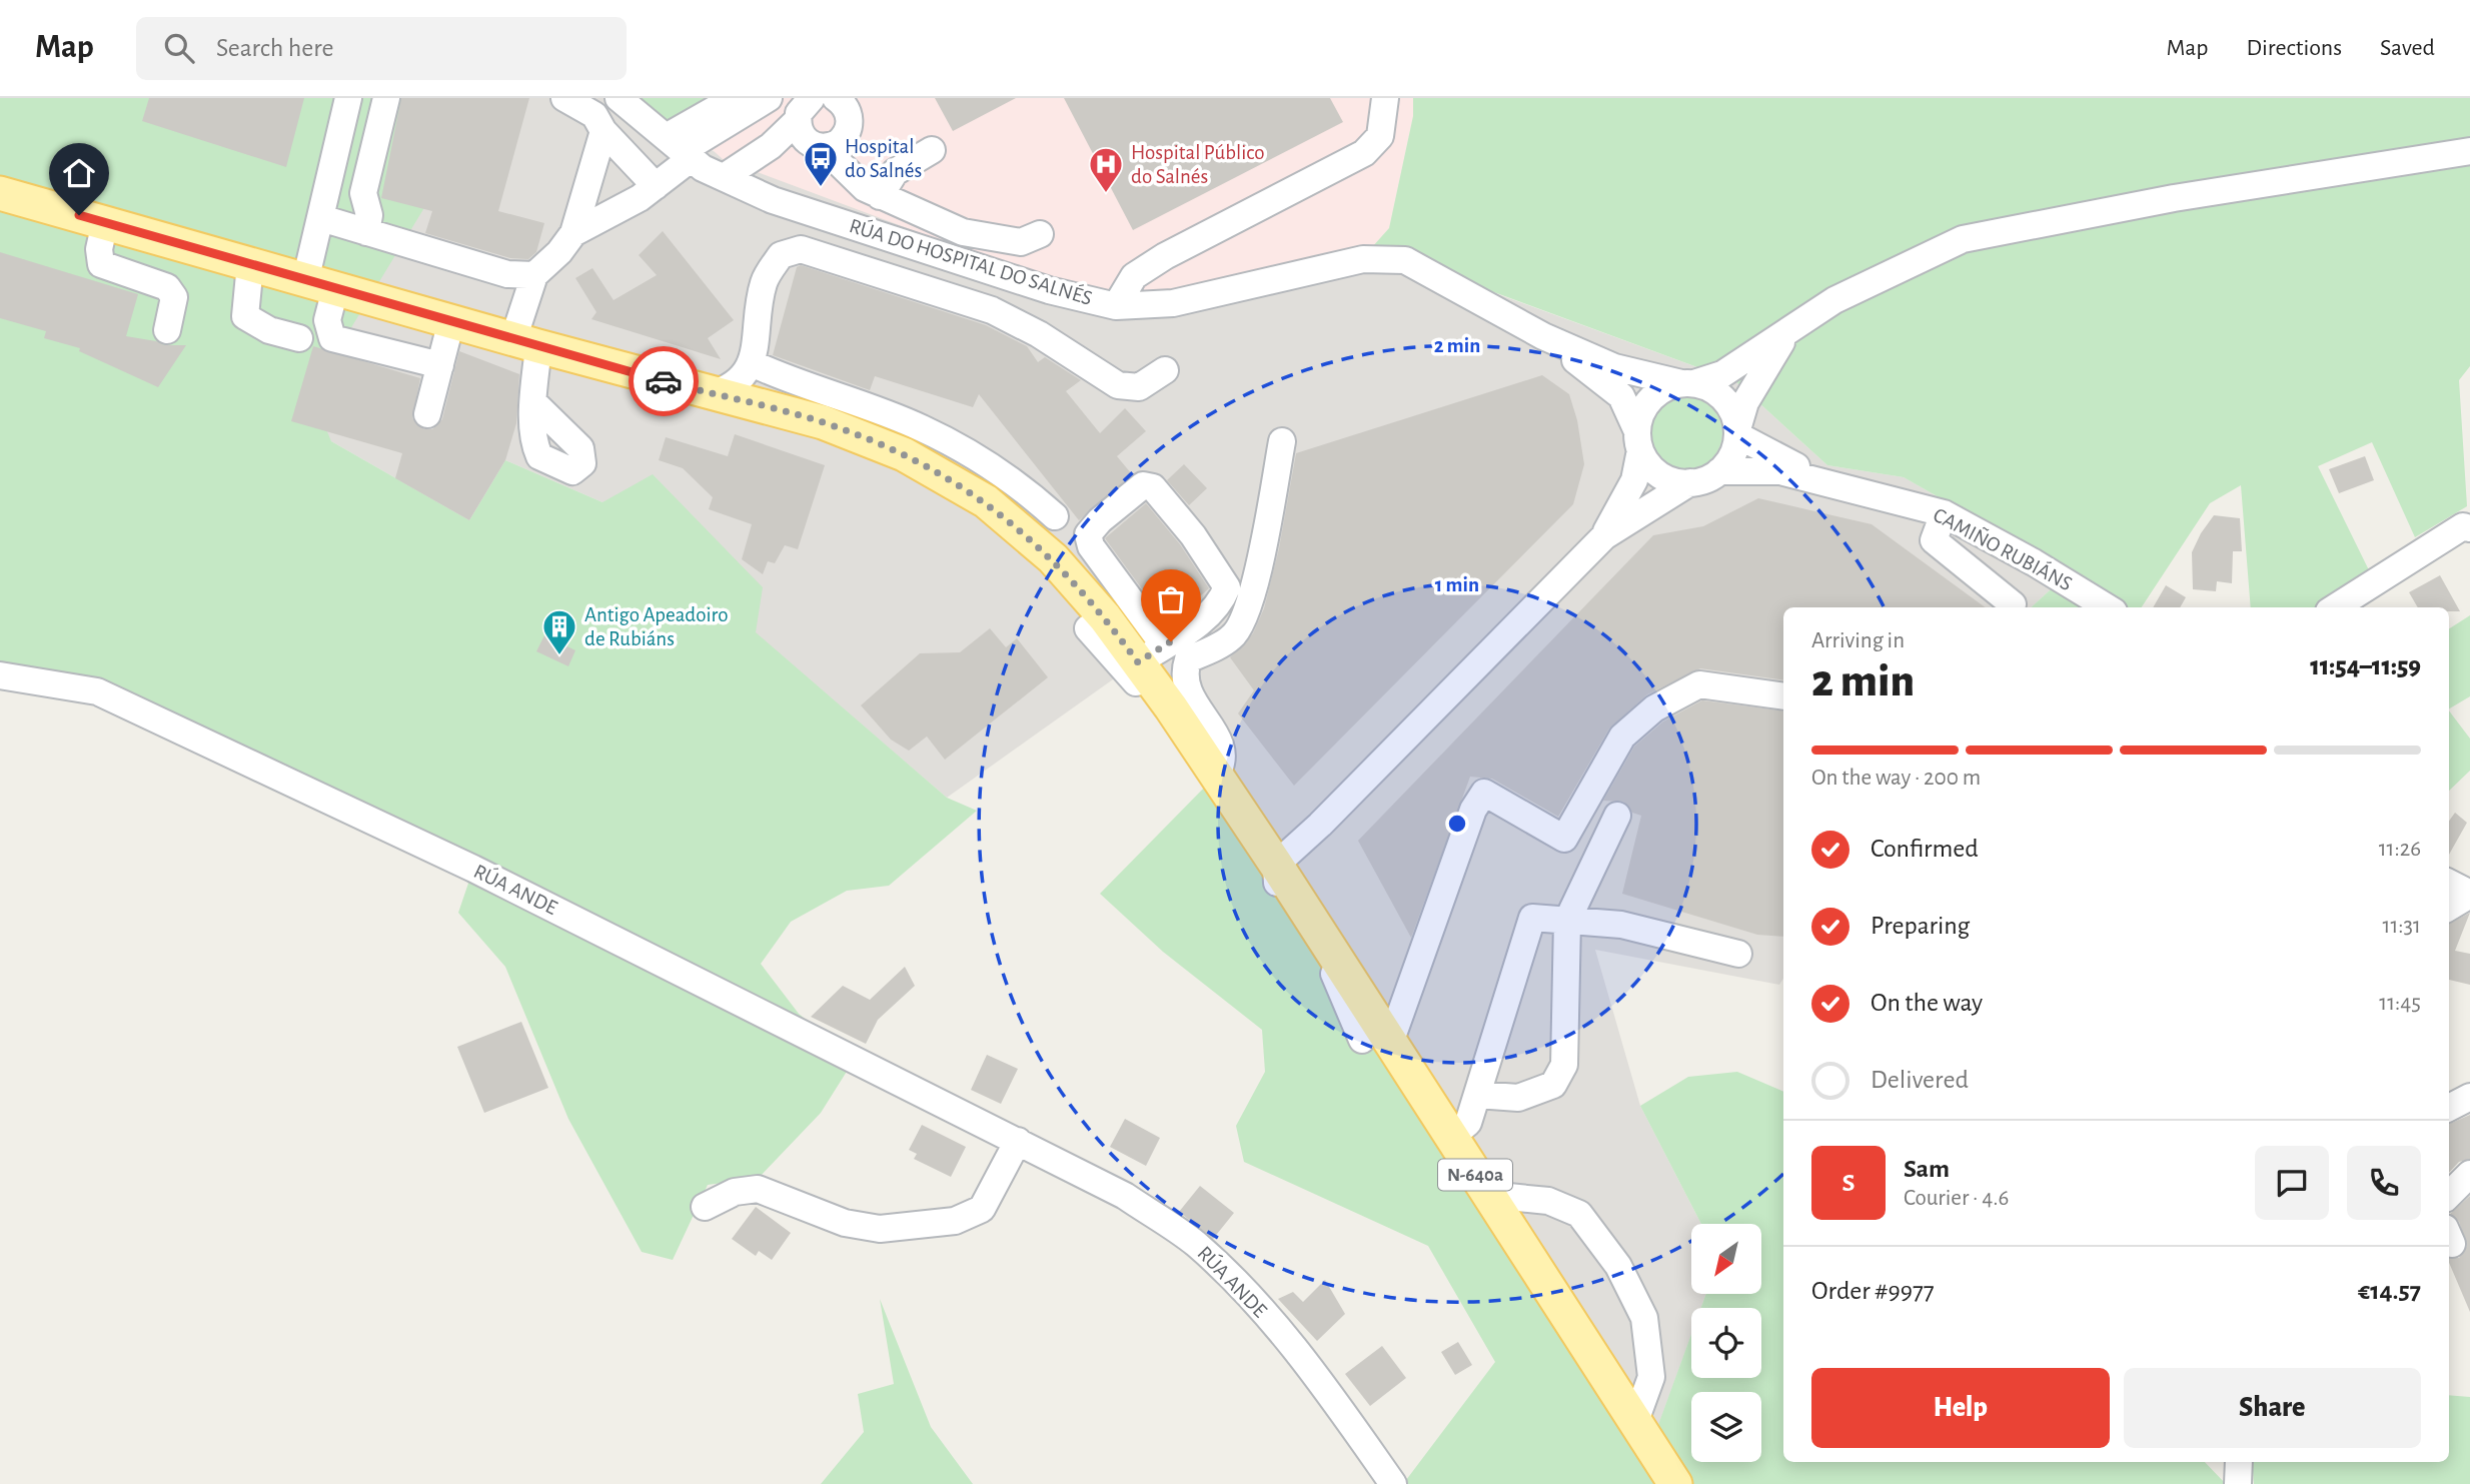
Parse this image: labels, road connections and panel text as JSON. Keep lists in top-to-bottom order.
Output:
{
  "streets": {
    "main road": ["N-640a"],
    "street": ["RÚA DO HOSPITAL DO SALNÉS", "CAMIÑO RUBIÁNS", "RÚA ANDE"]
  },
  "places": {
    "bus stop": ["Hospital do Salnés"],
    "hospital": ["Hospital Público do Salnés"],
    "building": ["Antigo Apeadoiro de Rubiáns"]
  },
  "north": "bottom left",
  "page": {
    "header": "Map",
    "search": "Search here",
    "nav": ["Map", "Directions", "Saved"],
    "heading": ["2 min", "Arriving in", "11:54–11:59"],
    "panel": [
      "Sam",
      "Courier · 4.6",
      "Order #9977",
      "€14.57"
    ],
    "bar": "On the way · 200 m",
    "list": [
      ["Confirmed", "11:26"],
      ["Preparing", "11:31"],
      ["On the way", "11:45"],
      "Delivered"
    ],
    "round": "S",
    "buttons": ["Help", "Share"]
  },
  "rings": ["2 min", "1 min"]
}
